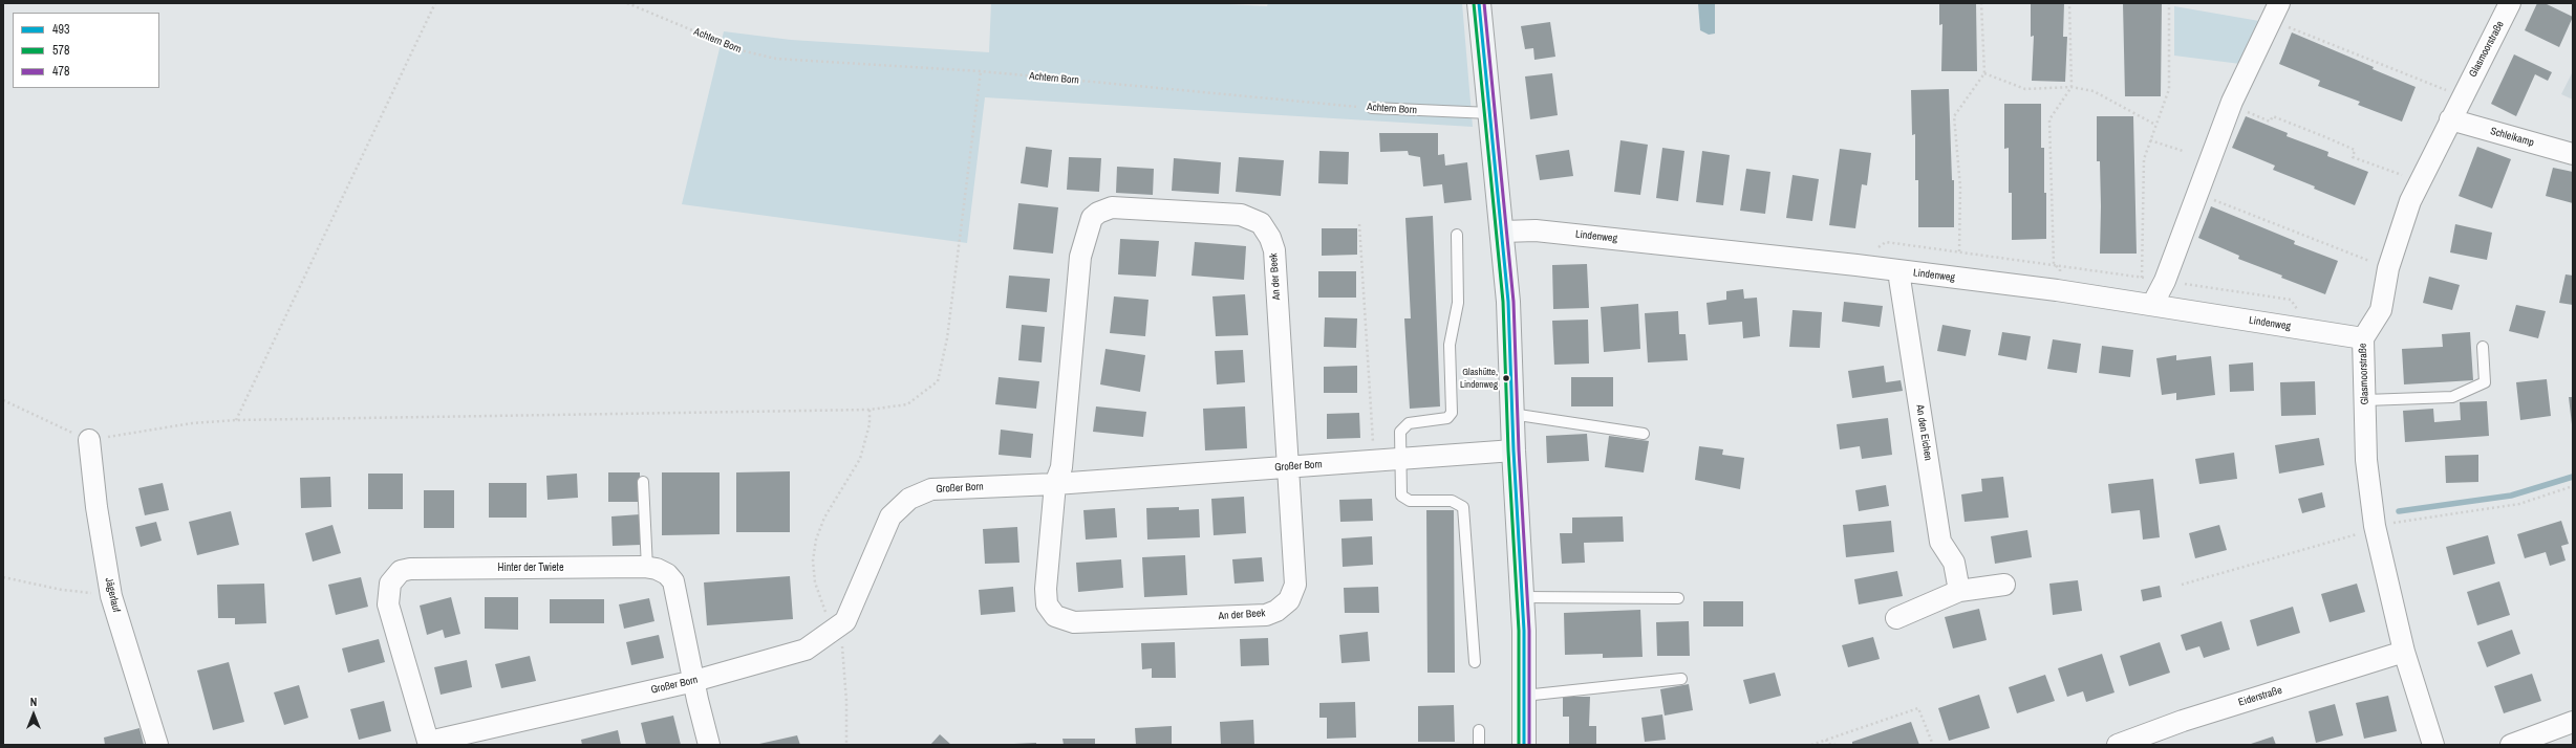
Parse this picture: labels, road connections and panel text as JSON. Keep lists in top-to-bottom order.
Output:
{
  "streets": {
    "street": [
      "Glasmoorstraße",
      "Schleikamp",
      "Lindenweg",
      "An der Beek",
      "An den Eichen",
      "Großer Born",
      "Hinter der Twiete",
      "Jägerlauf",
      "Eiderstraße"
    ],
    "lane": ["Achtern Born"]
  },
  "crossings": [
    ["Glasmoorstraße", "Schleikamp"],
    ["Glasmoorstraße", "Lindenweg"],
    ["Glasmoorstraße", "Eiderstraße"],
    ["Lindenweg", "An den Eichen"],
    ["An der Beek", "Großer Born"],
    ["Großer Born", "Hinter der Twiete"]
  ],
  "places": ["Glashütte, Lindenweg"],
  "lines": ["transit line 493", "transit line 578", "transit line 478"],
  "legend": ["493", "578", "478"],
  "north": "top"
}
